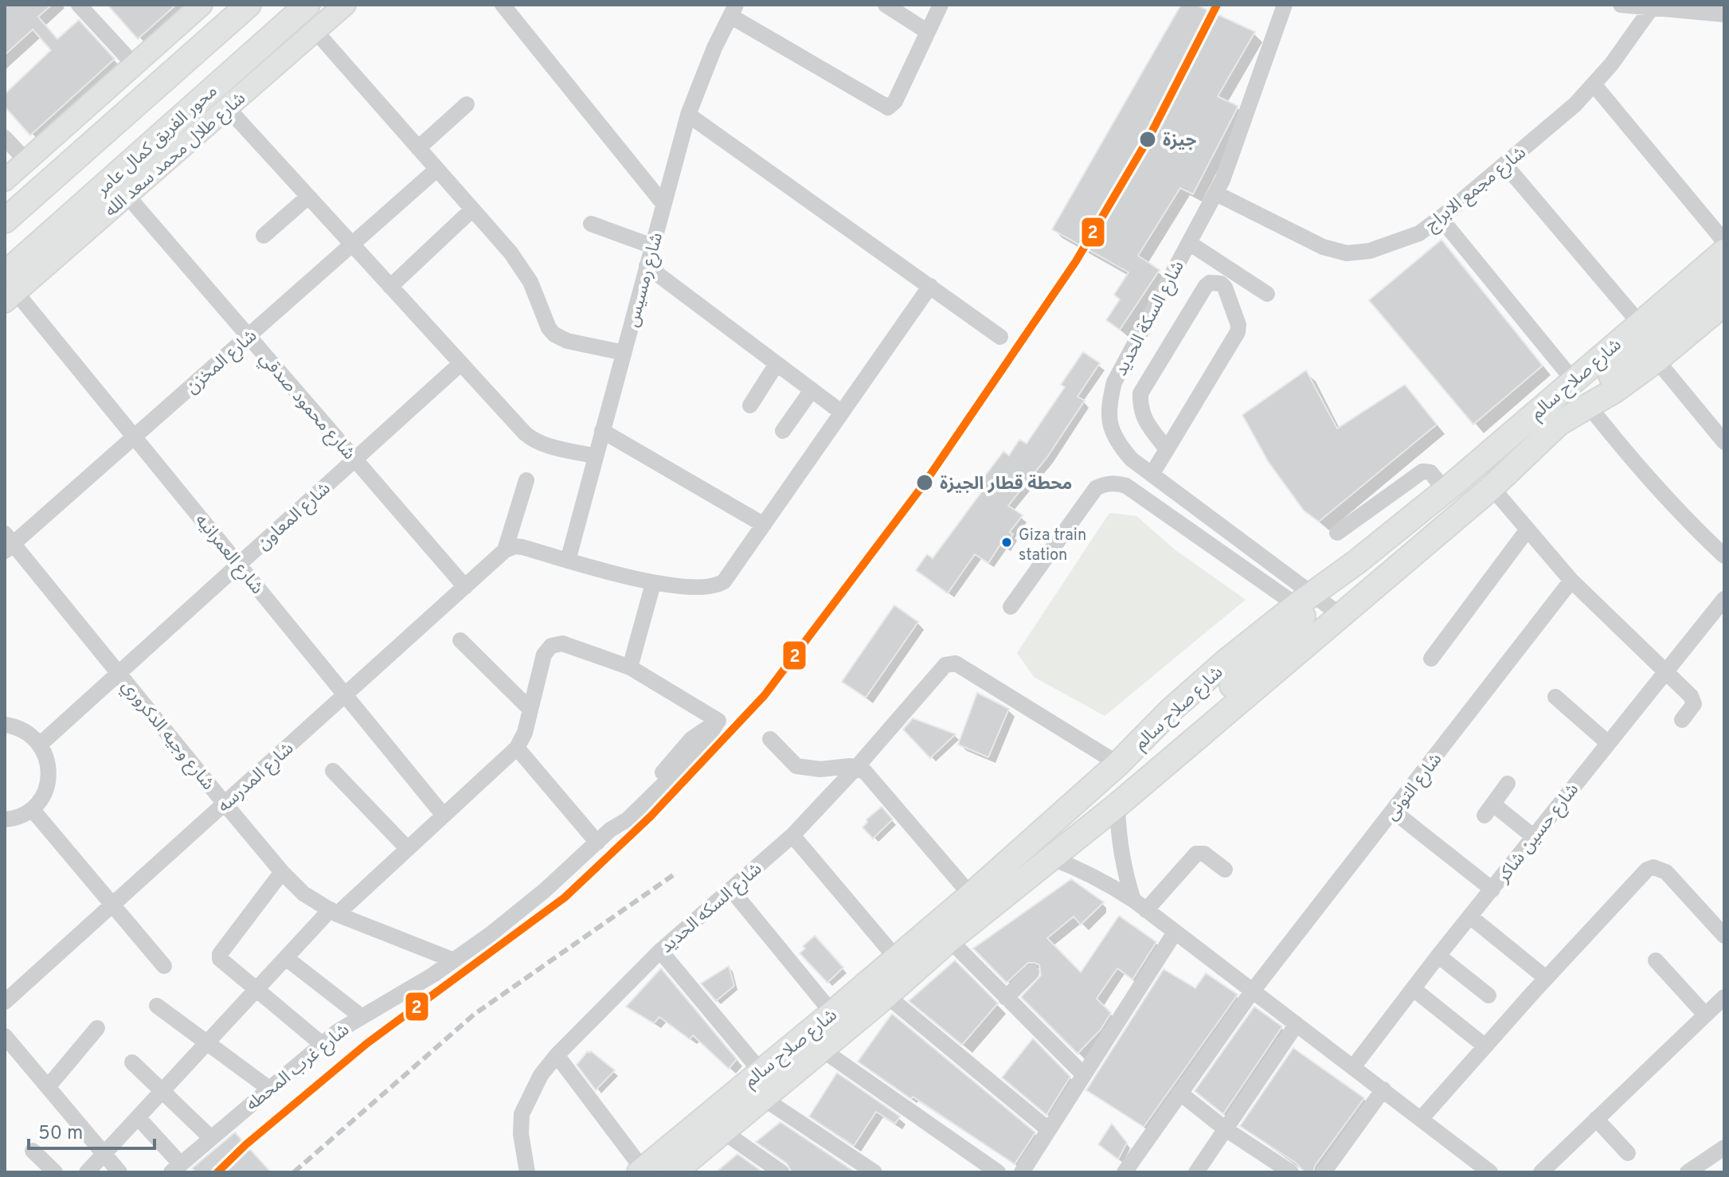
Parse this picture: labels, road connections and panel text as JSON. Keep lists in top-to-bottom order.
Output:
{
  "streets": {
    "highway": ["محور الفريق كمال عامر", "شارع صلاح سالم"],
    "main road": ["شارع طلال محمد سعد الله"],
    "street": [
      "شارع مجمع الابراج",
      "شارع رمسيس",
      "شارع السكة الحديد",
      "شارع المخزن",
      "شارع محمود صدقي",
      "شارع المعاون",
      "شارع العمرانيه",
      "شارع وجيه الدكروري",
      "شارع المدرسه",
      "شارع التونى",
      "شارع حسين شاكر",
      "شارع السكه الحديد",
      "شارع غرب المحطه"
    ]
  },
  "crossings": [
    ["محور الفريق كمال عامر", "شارع طلال محمد سعد الله"],
    ["محور الفريق كمال عامر", "شارع العمرانيه"],
    ["شارع طلال محمد سعد الله", "شارع محمود صدقي"],
    ["شارع طلال محمد سعد الله", "شارع العمرانيه"],
    ["شارع مجمع الابراج", "شارع السكة الحديد"],
    ["شارع السكة الحديد", "شارع صلاح سالم"],
    ["شارع المخزن", "شارع محمود صدقي"],
    ["شارع المخزن", "شارع العمرانيه"],
    ["شارع المخزن", "شارع وجيه الدكروري"],
    ["شارع صلاح سالم", "شارع السكه الحديد"],
    ["شارع محمود صدقي", "شارع المعاون"],
    ["شارع محمود صدقي", "شارع المدرسه"],
    ["شارع المعاون", "شارع العمرانيه"],
    ["شارع المعاون", "شارع وجيه الدكروري"],
    ["شارع العمرانيه", "شارع المدرسه"],
    ["شارع وجيه الدكروري", "شارع المدرسه"],
    ["شارع وجيه الدكروري", "شارع غرب المحطه"]
  ],
  "places": ["جيزة", "محطة قطار الجيزة", "Giza train station"],
  "lines": ["transit line 2"],
  "scale_bar": "50 m"
}
